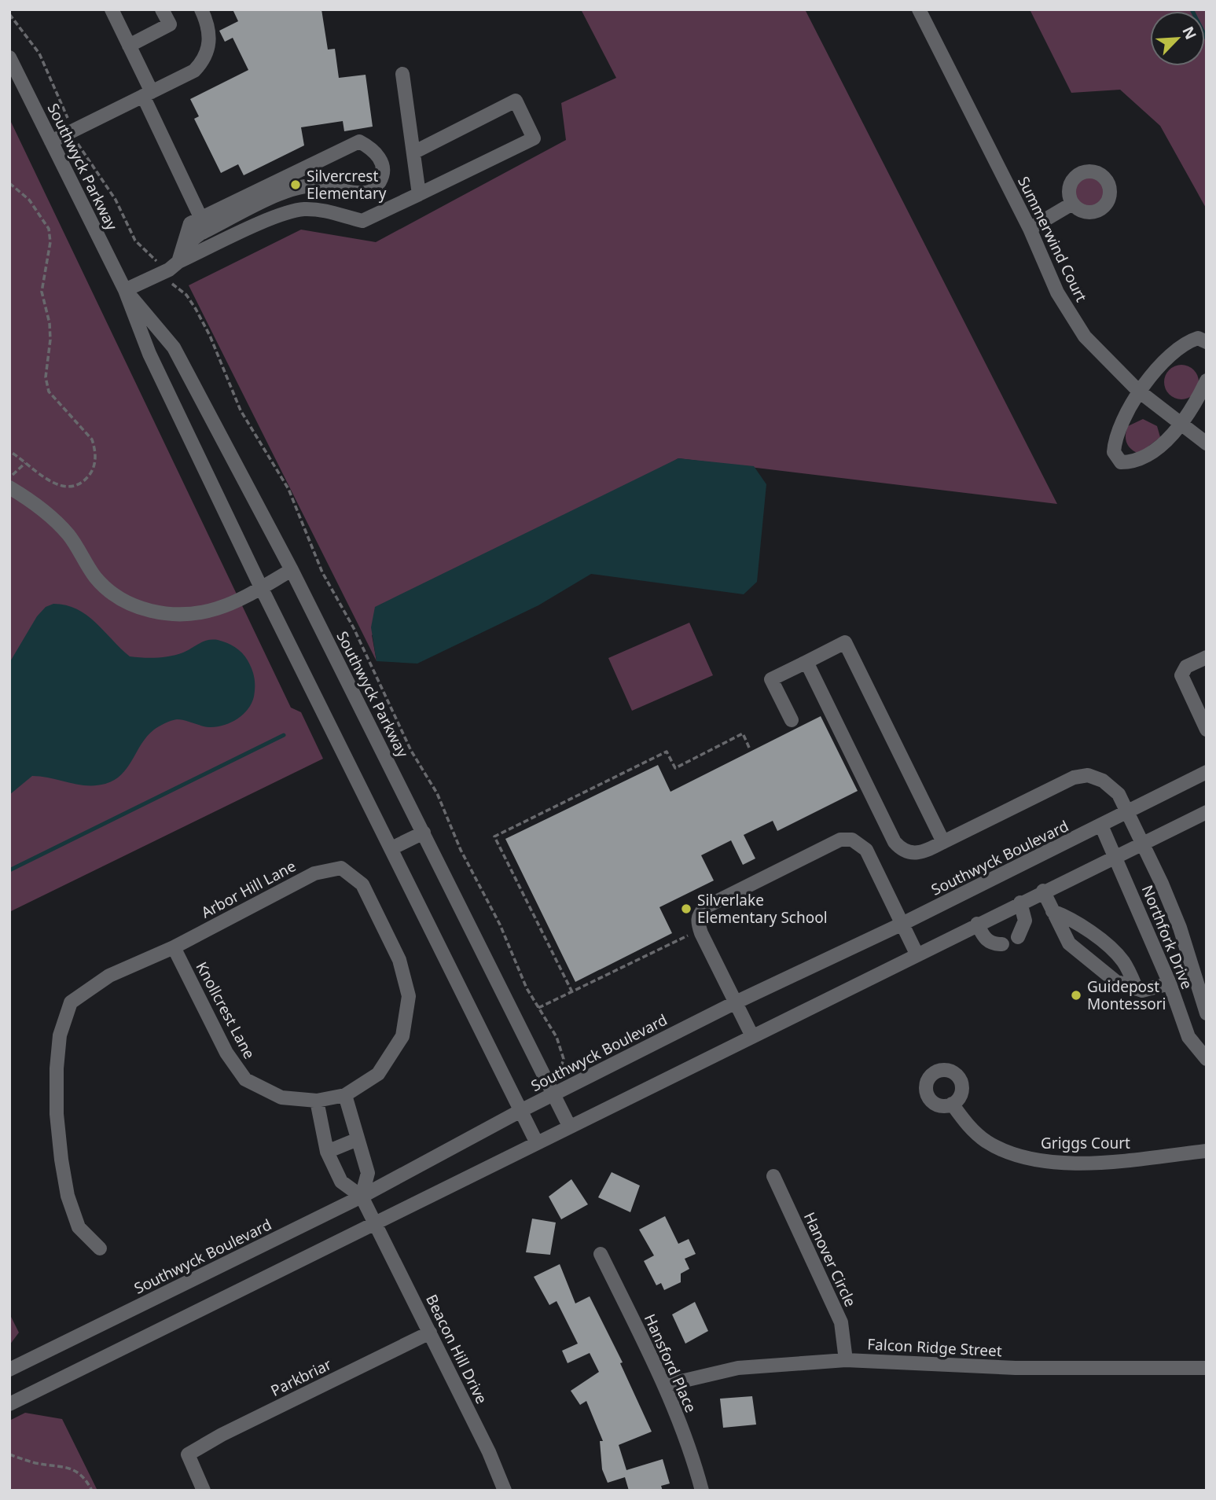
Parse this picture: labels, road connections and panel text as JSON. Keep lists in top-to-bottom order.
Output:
{
  "streets": {
    "street": [
      "Southwyck Parkway",
      "Summerwind Court",
      "Southwyck Boulevard",
      "Arbor Hill Lane",
      "Northfork Drive",
      "Knollcrest Lane",
      "Griggs Court",
      "Hanover Circle",
      "Falcon Ridge Street",
      "Beacon Hill Drive",
      "Hansford Place",
      "Parkbriar"
    ]
  },
  "crossings": [
    ["Southwyck Parkway", "Southwyck Boulevard"],
    ["Southwyck Boulevard", "Northfork Drive"],
    ["Southwyck Boulevard", "Beacon Hill Drive"],
    ["Arbor Hill Lane", "Knollcrest Lane"],
    ["Hanover Circle", "Falcon Ridge Street"],
    ["Falcon Ridge Street", "Hansford Place"],
    ["Beacon Hill Drive", "Parkbriar"]
  ],
  "places": ["Silvercrest Elementary", "Silverlake Elementary School", "Guidepost Montessori"],
  "north": "top right"
}
